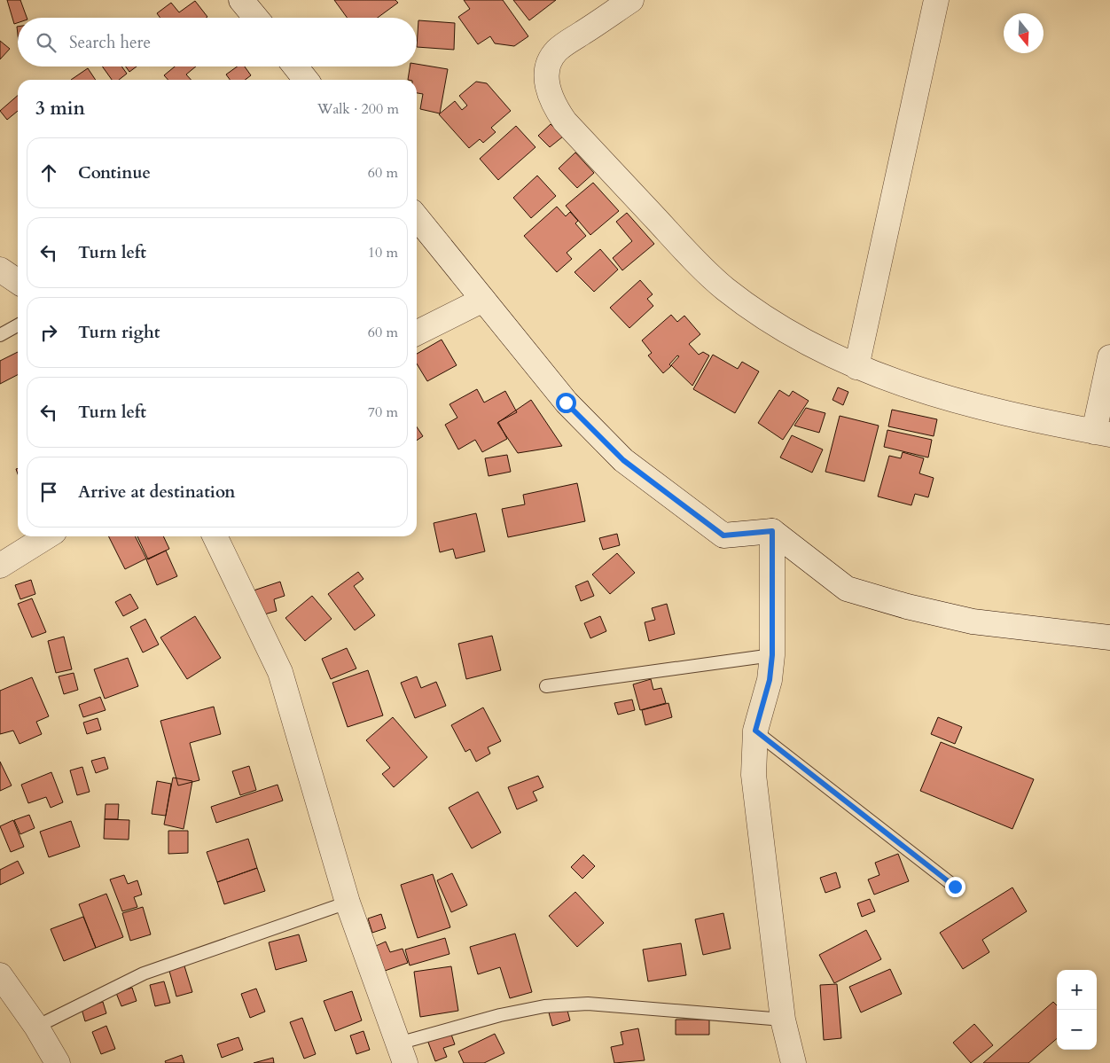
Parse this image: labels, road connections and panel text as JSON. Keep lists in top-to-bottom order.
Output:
{
  "north": "bottom",
  "page": {
    "search": "Search here",
    "heading": ["3 min", "Walk · 200 m"],
    "list": [
      ["Continue", "60 m"],
      ["Turn left", "10 m"],
      ["Turn right", "60 m"],
      ["Turn left", "70 m"],
      "Arrive at destination"
    ],
    "map_buttons": ["+", "−"]
  }
}
